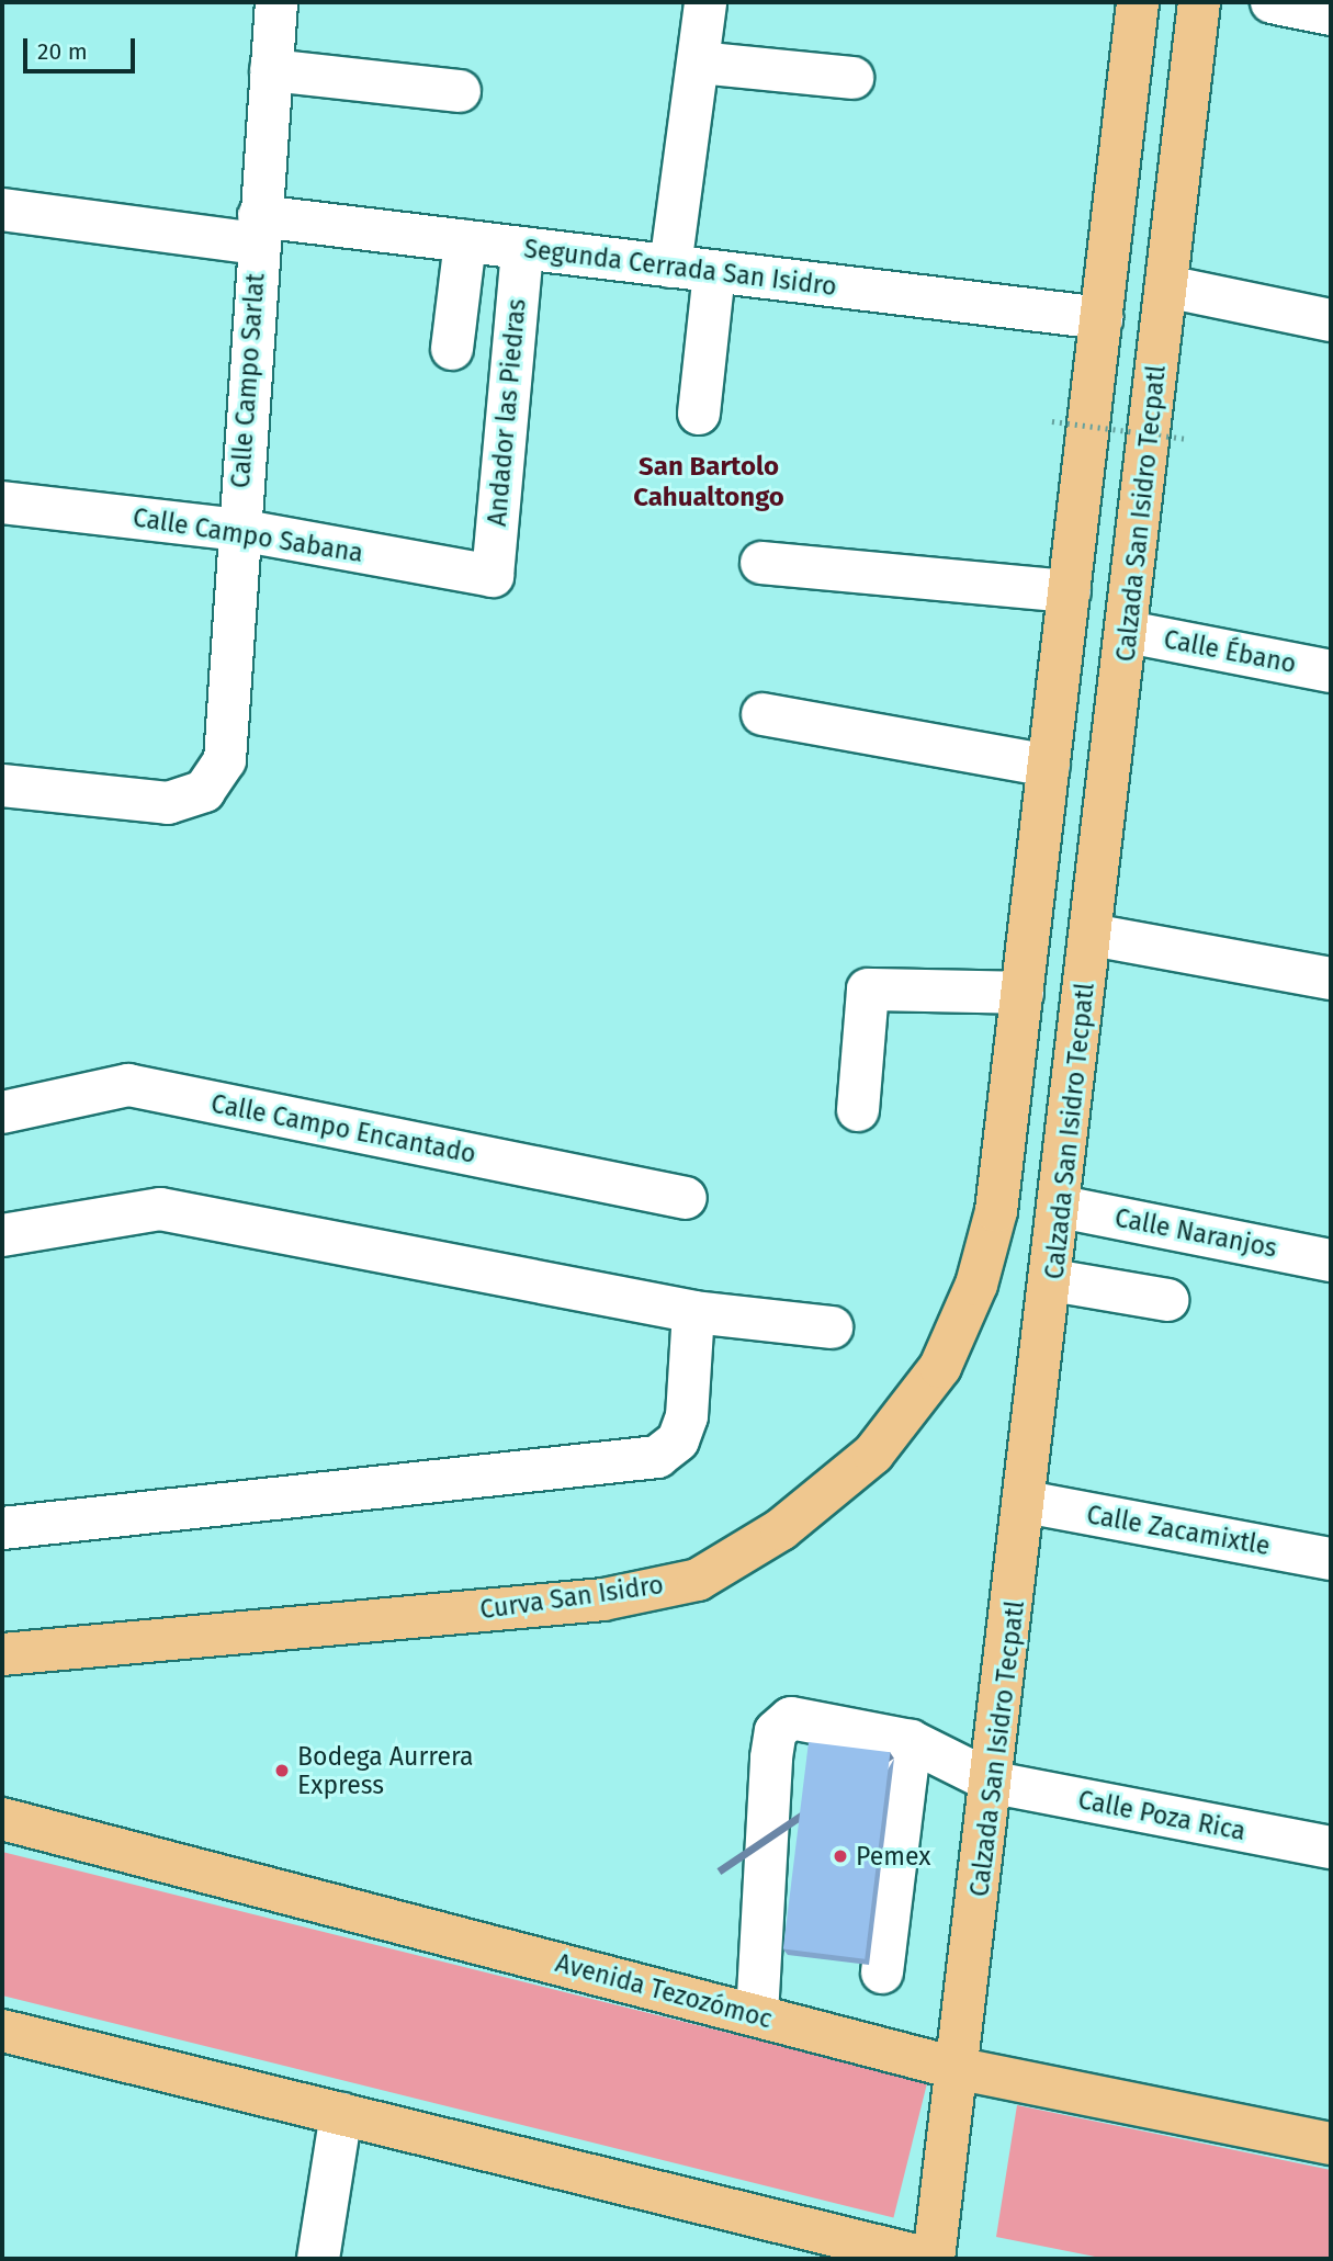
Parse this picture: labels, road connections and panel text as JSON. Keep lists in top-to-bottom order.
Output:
{
  "streets": {
    "main road": ["Calzada San Isidro Tecpatl", "Curva San Isidro", "Avenida Tezozómoc"],
    "street": [
      "Segunda Cerrada San Isidro",
      "Calle Campo Sarlat",
      "Andador las Piedras",
      "Calle Campo Sabana",
      "Calle Ébano",
      "Calle Campo Encantado",
      "Calle Naranjos",
      "Calle Zacamixtle",
      "Calle Poza Rica"
    ]
  },
  "crossings": [
    ["Segunda Cerrada San Isidro", "Calle Campo Sarlat"],
    ["Segunda Cerrada San Isidro", "Andador las Piedras"],
    ["Calle Campo Sarlat", "Calle Campo Sabana"],
    ["Andador las Piedras", "Calle Campo Sabana"],
    ["Calzada San Isidro Tecpatl", "Calle Ébano"],
    ["Calzada San Isidro Tecpatl", "Calle Naranjos"],
    ["Calzada San Isidro Tecpatl", "Calle Zacamixtle"],
    ["Calzada San Isidro Tecpatl", "Calle Poza Rica"],
    ["Calzada San Isidro Tecpatl", "Avenida Tezozómoc"],
    ["Calle Poza Rica", "Avenida Tezozómoc"]
  ],
  "districts": ["San Bartolo Cahualtongo"],
  "places": ["Bodega Aurrera Express", "Pemex"],
  "scale_bar": "20 m"
}
